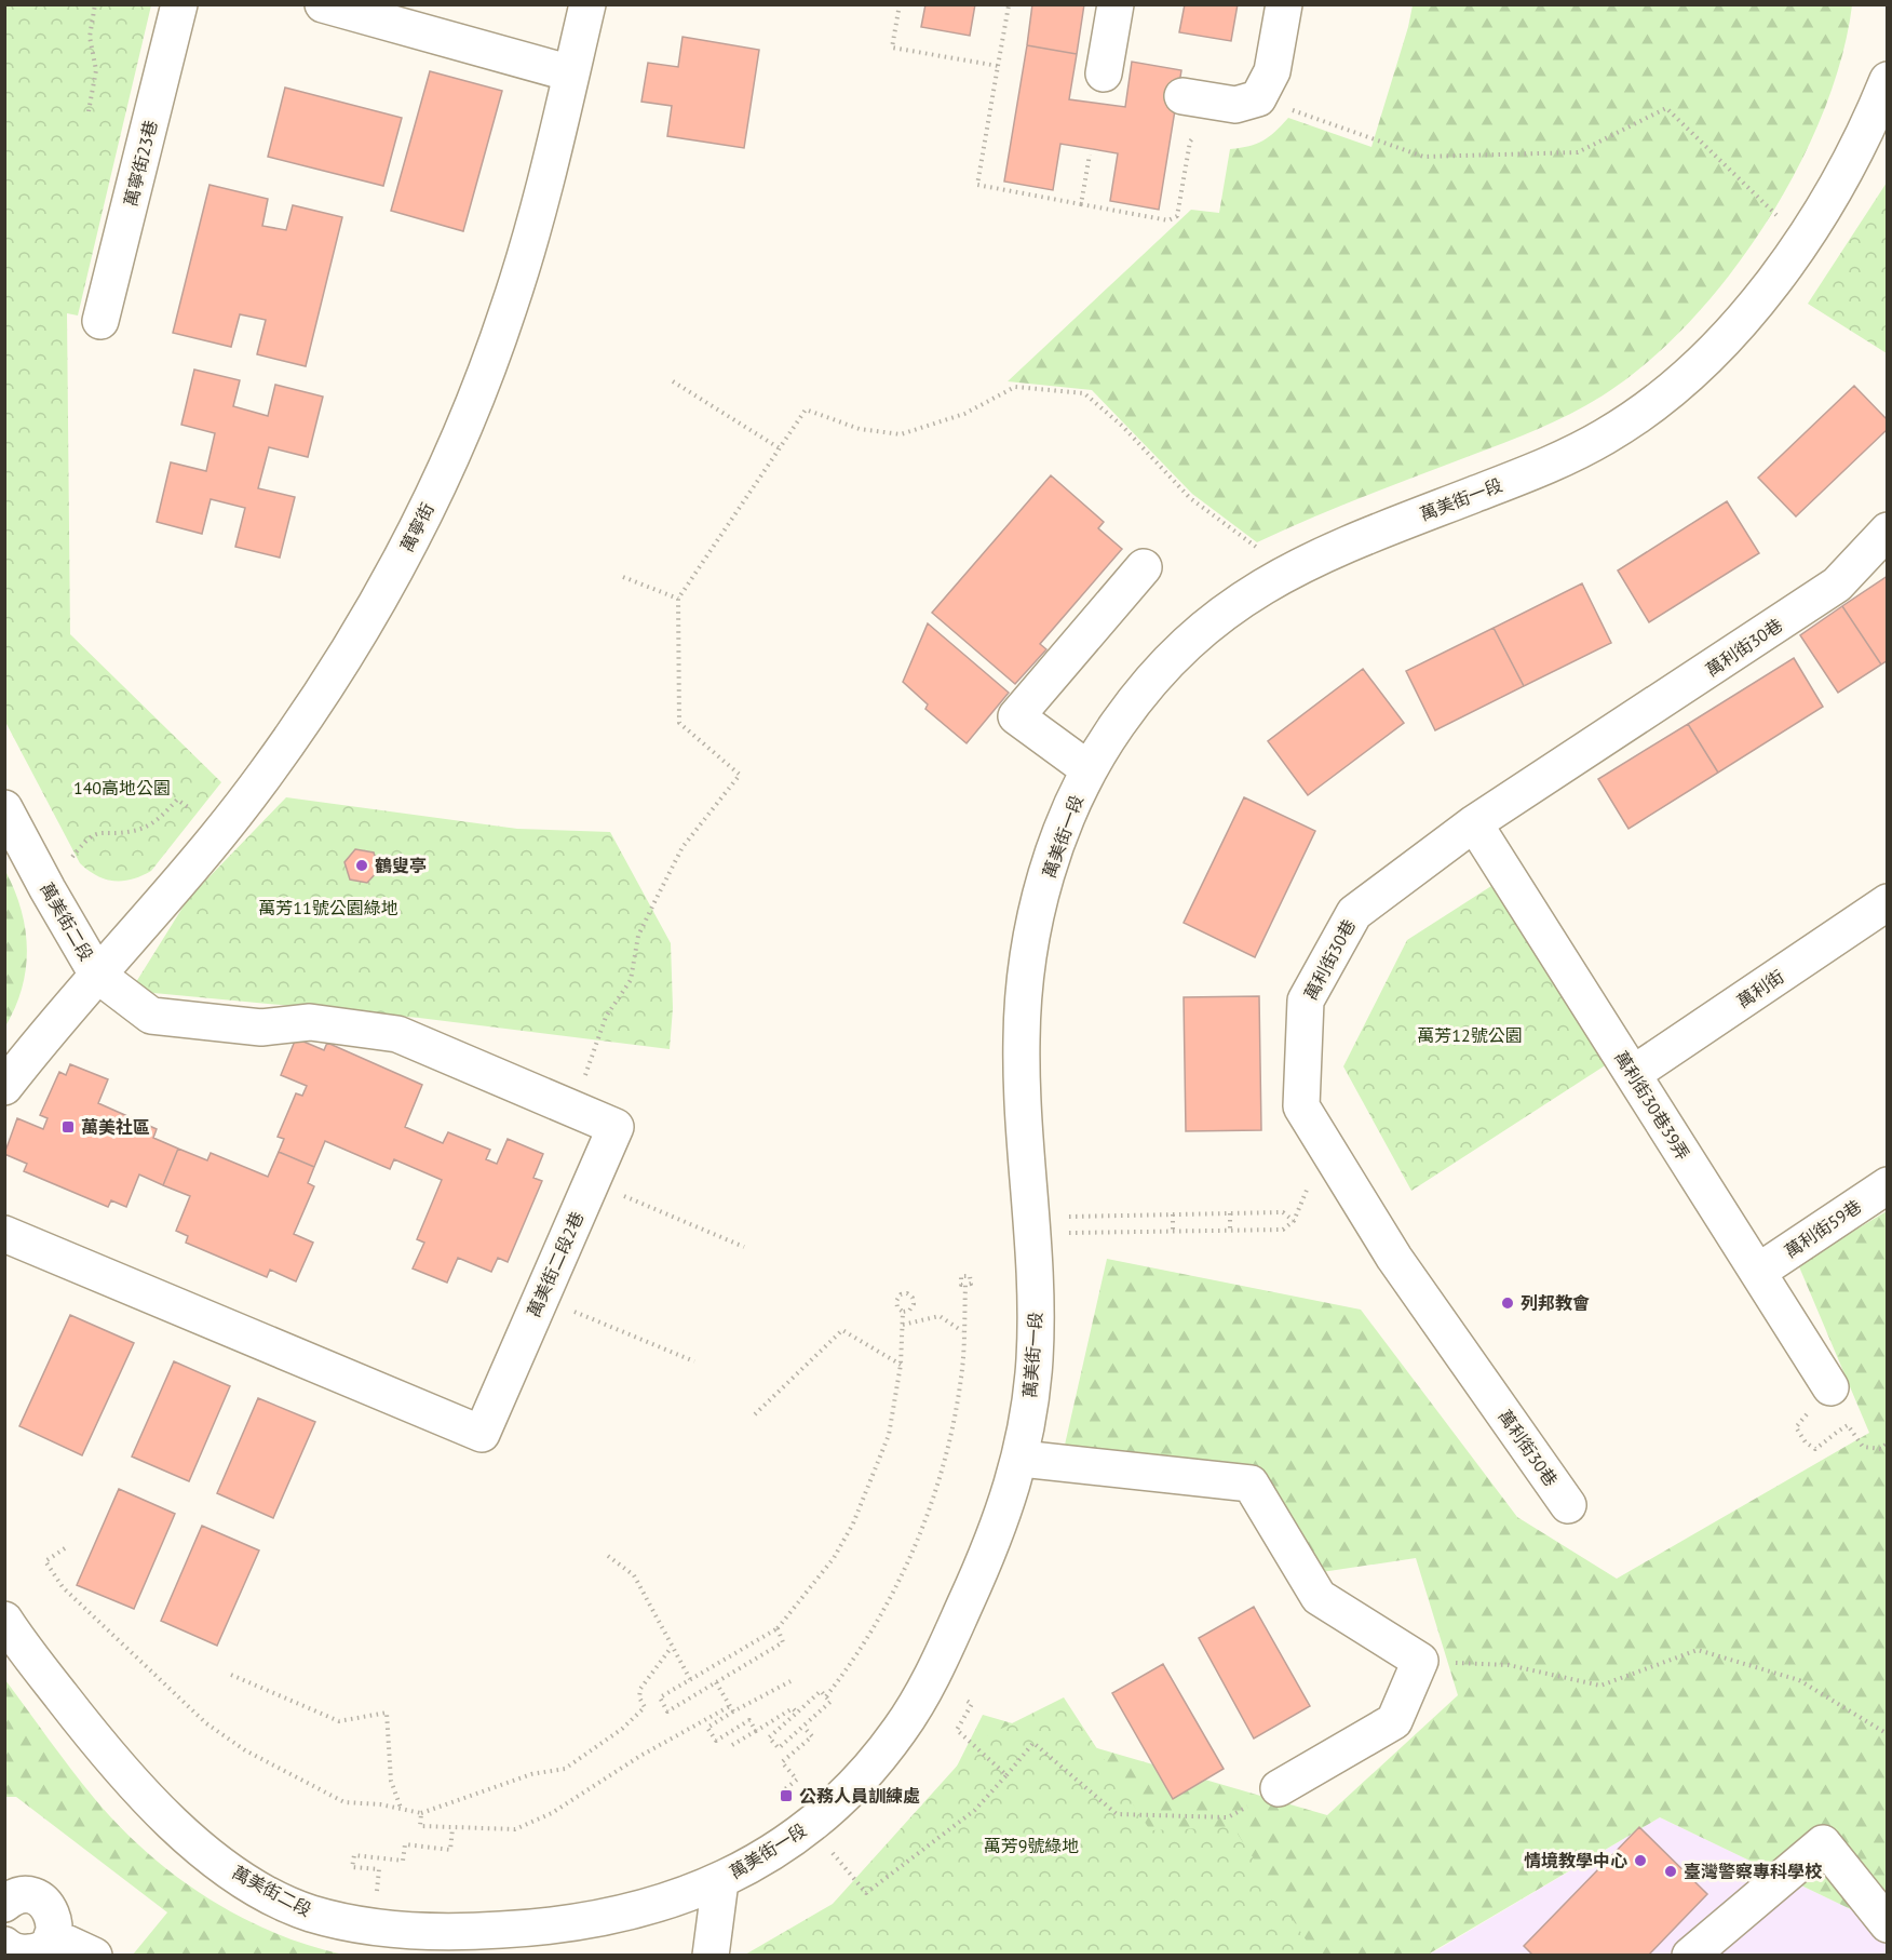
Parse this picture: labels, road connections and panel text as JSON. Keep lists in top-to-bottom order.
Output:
{
  "streets": {
    "street": [
      "萬寧街23巷",
      "萬美街一段",
      "萬寧街",
      "萬利街30巷",
      "萬美街二段",
      "萬利街",
      "萬利街30巷39弄",
      "萬利街59巷",
      "萬美街二段2巷"
    ]
  },
  "crossings": [
    ["萬美街一段", "萬美街二段"],
    ["萬寧街", "萬美街二段"],
    ["萬寧街", "萬美街二段2巷"],
    ["萬利街30巷", "萬利街30巷39弄"],
    ["萬美街二段", "萬美街二段2巷"],
    ["萬利街", "萬利街30巷39弄"],
    ["萬利街30巷39弄", "萬利街59巷"]
  ],
  "parks": [
    "140高地公園",
    "萬芳11號公園綠地",
    "萬芳12號公園",
    "萬芳9號綠地"
  ],
  "places": {
    "other": [
      "鶴叟亭",
      "列邦教會",
      "情境教學中心",
      "臺灣警察專科學校"
    ],
    "transit": ["萬美社區", "公務人員訓練處"]
  }
}
